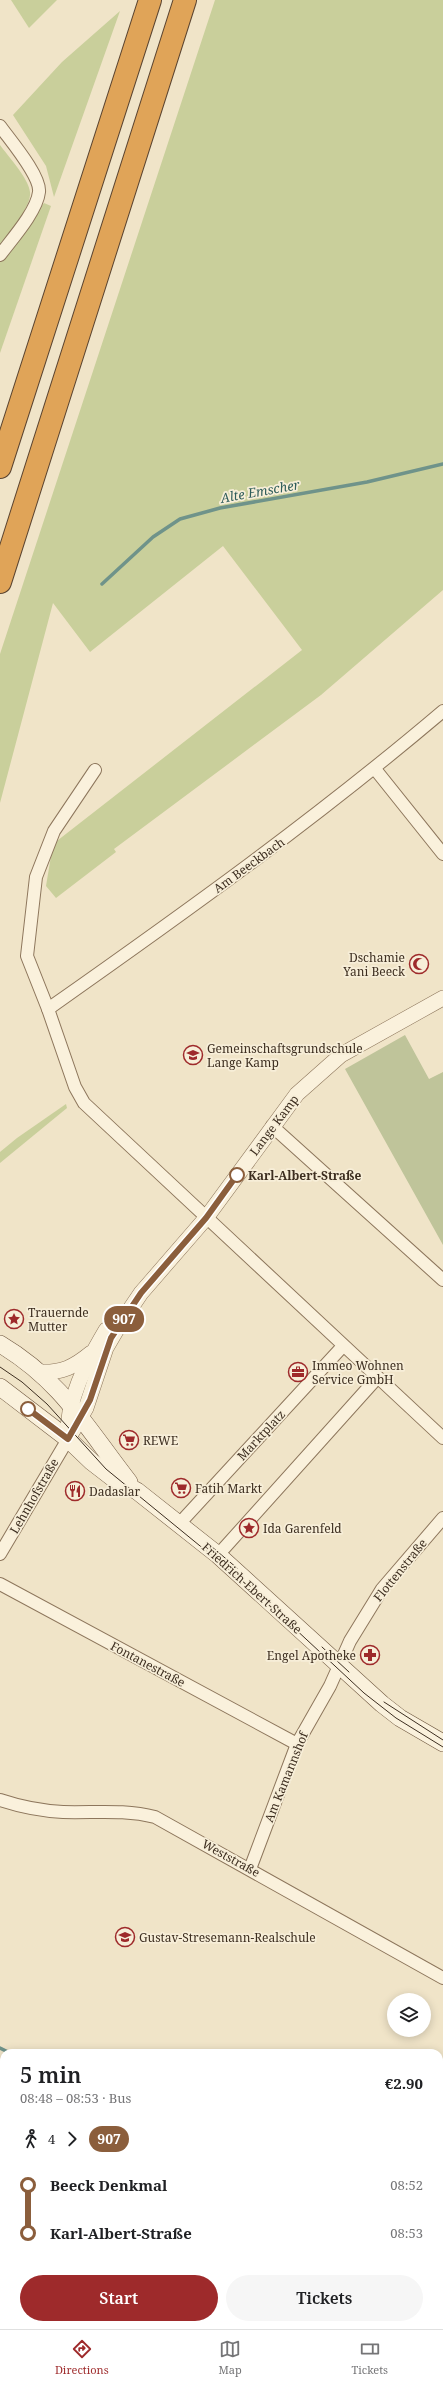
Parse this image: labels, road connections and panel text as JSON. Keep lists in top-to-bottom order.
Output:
{
  "streets": {
    "main road": ["Friedrich-Ebert-Straße"],
    "street": [
      "Am Beeckbach",
      "Lange Kamp",
      "Marktplatz",
      "Lehnhofstraße",
      "Flottenstraße",
      "Fontanestraße",
      "Am Kamannshof",
      "Weststraße"
    ]
  },
  "crossings": [
    ["Lange Kamp", "Lehnhofstraße"],
    ["Lange Kamp", "Friedrich-Ebert-Straße"],
    ["Marktplatz", "Friedrich-Ebert-Straße"],
    ["Lehnhofstraße", "Friedrich-Ebert-Straße"],
    ["Flottenstraße", "Friedrich-Ebert-Straße"],
    ["Flottenstraße", "Am Kamannshof"],
    ["Friedrich-Ebert-Straße", "Am Kamannshof"],
    ["Fontanestraße", "Am Kamannshof"],
    ["Am Kamannshof", "Weststraße"]
  ],
  "water": ["Alte Emscher"],
  "places": {
    "mosque": ["Dschamie Yani Beeck"],
    "school or university": ["Gemeinschaftsgrundschule Lange Kamp", "Gustav-Stresemann-Realschule"],
    "other": ["Karl-Albert-Straße"],
    "place": ["Trauernde Mutter", "Ida Garenfeld"],
    "office": ["Immeo Wohnen Service GmbH"],
    "supermarket": ["REWE", "Fatih Markt"],
    "restaurant": ["Dadaslar"],
    "pharmacy": ["Engel Apotheke"]
  },
  "lines": ["bus line 907"],
  "page": {
    "on_map": "907",
    "heading": ["5 min", "08:48 – 08:53 · Bus", "€2.90"],
    "legs": ["4", "907"],
    "list": [
      {
        "name": "Beeck Denkmal",
        "value": "08:52"
      },
      {
        "name": "Karl-Albert-Straße",
        "value": "08:53"
      }
    ],
    "buttons": ["Start", "Tickets"],
    "tabs": ["Directions", "Map", "Tickets"]
  }
}
